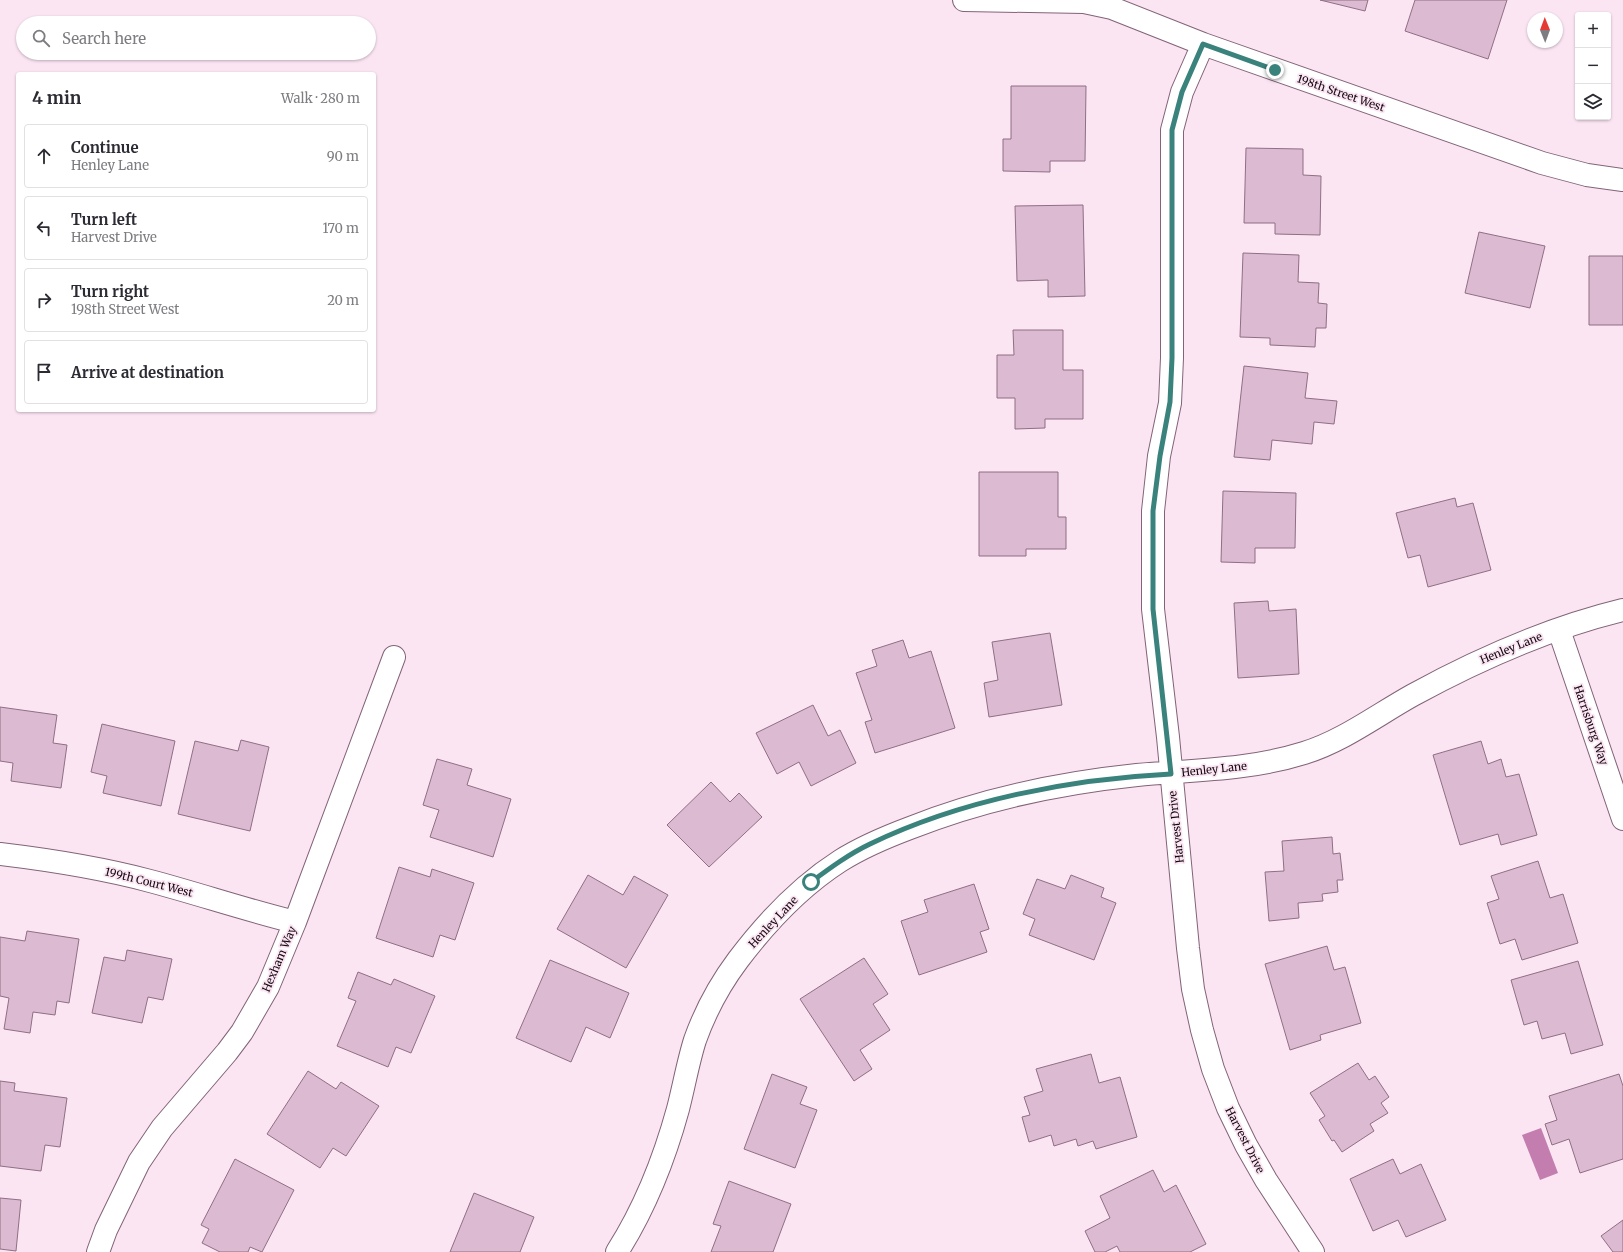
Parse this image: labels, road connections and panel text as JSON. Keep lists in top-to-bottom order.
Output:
{
  "streets": {
    "street": [
      "198th Street West",
      "Henley Lane",
      "Harrisburg Way",
      "Harvest Drive",
      "199th Court West",
      "Hexham Way"
    ]
  },
  "crossings": [
    ["198th Street West", "Harvest Drive"],
    ["Henley Lane", "Harrisburg Way"],
    ["Henley Lane", "Harvest Drive"],
    ["199th Court West", "Hexham Way"]
  ],
  "north": "top",
  "page": {
    "map_buttons": ["+", "−"],
    "search": "Search here",
    "heading": ["4 min", "Walk · 280 m"],
    "list": [
      ["Continue", "Henley Lane", "90 m"],
      ["Turn left", "Harvest Drive", "170 m"],
      ["Turn right", "198th Street West", "20 m"],
      "Arrive at destination"
    ]
  }
}
